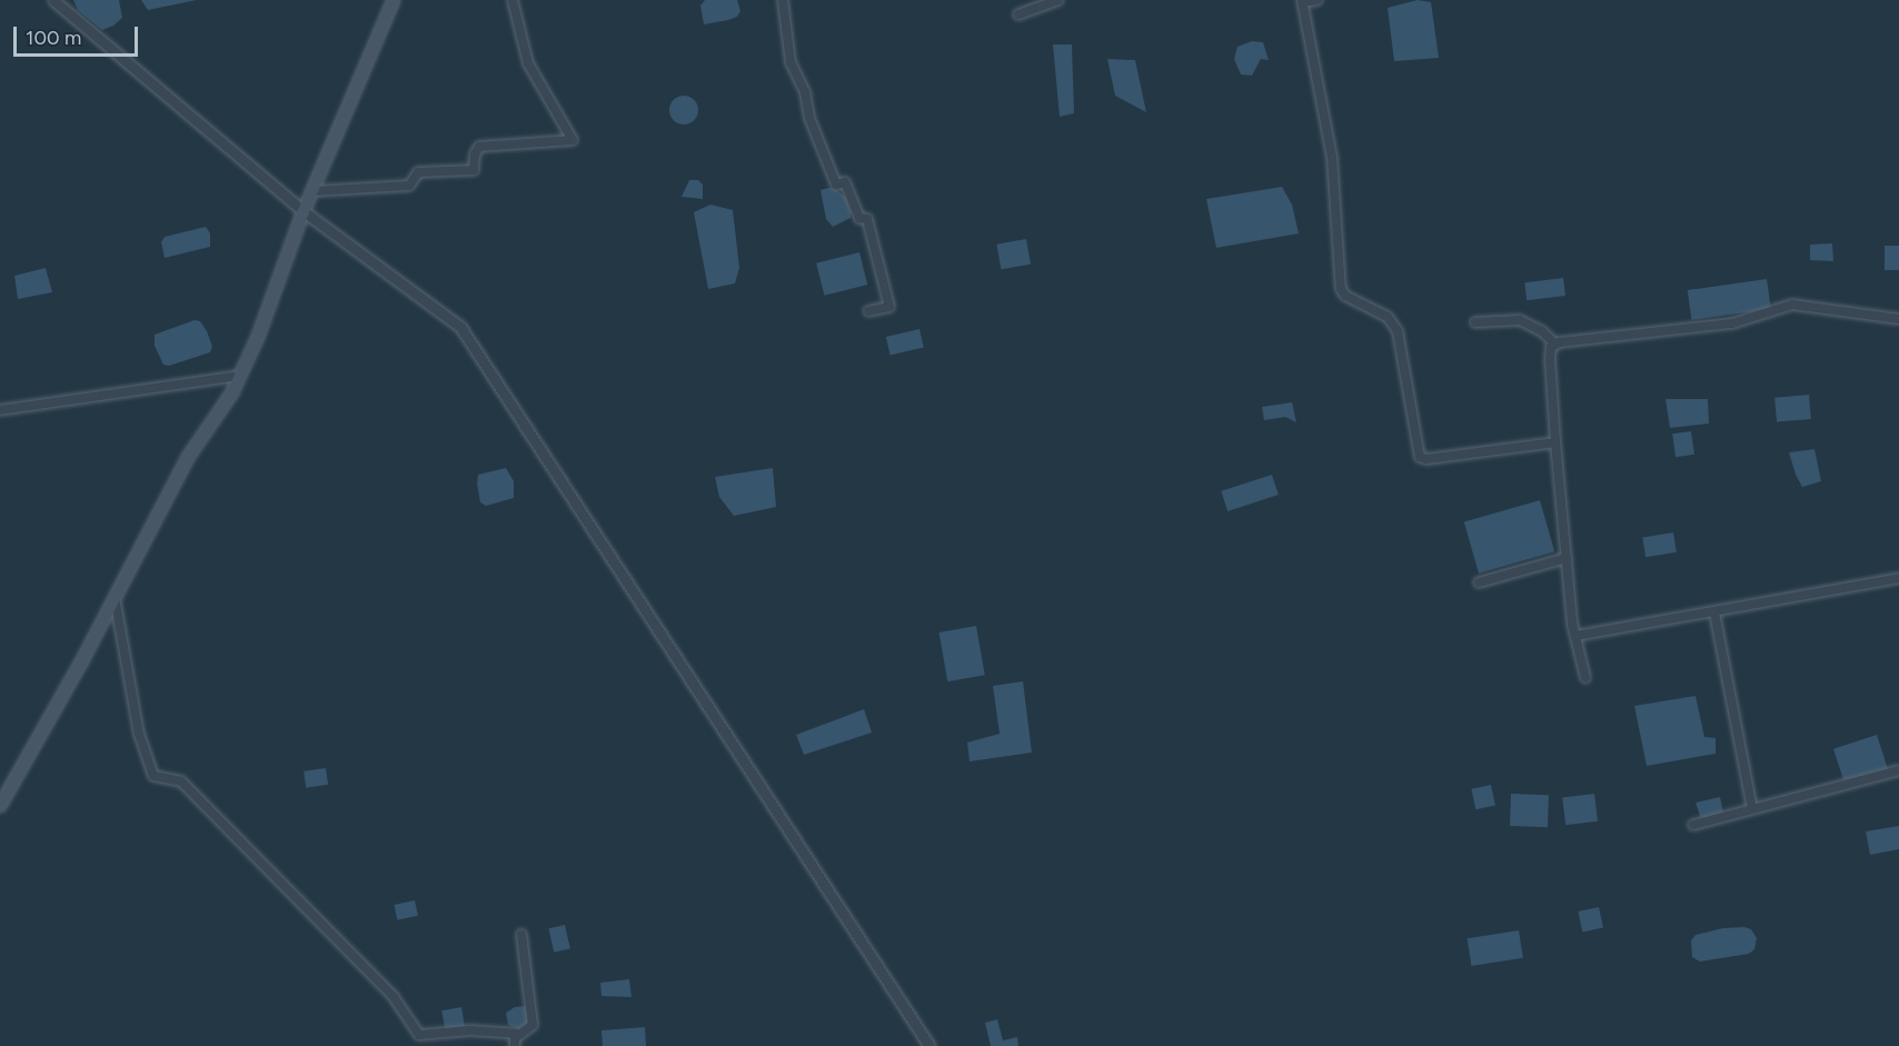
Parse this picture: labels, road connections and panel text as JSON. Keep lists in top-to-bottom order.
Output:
{
  "scale_bar": "100 m"
}
